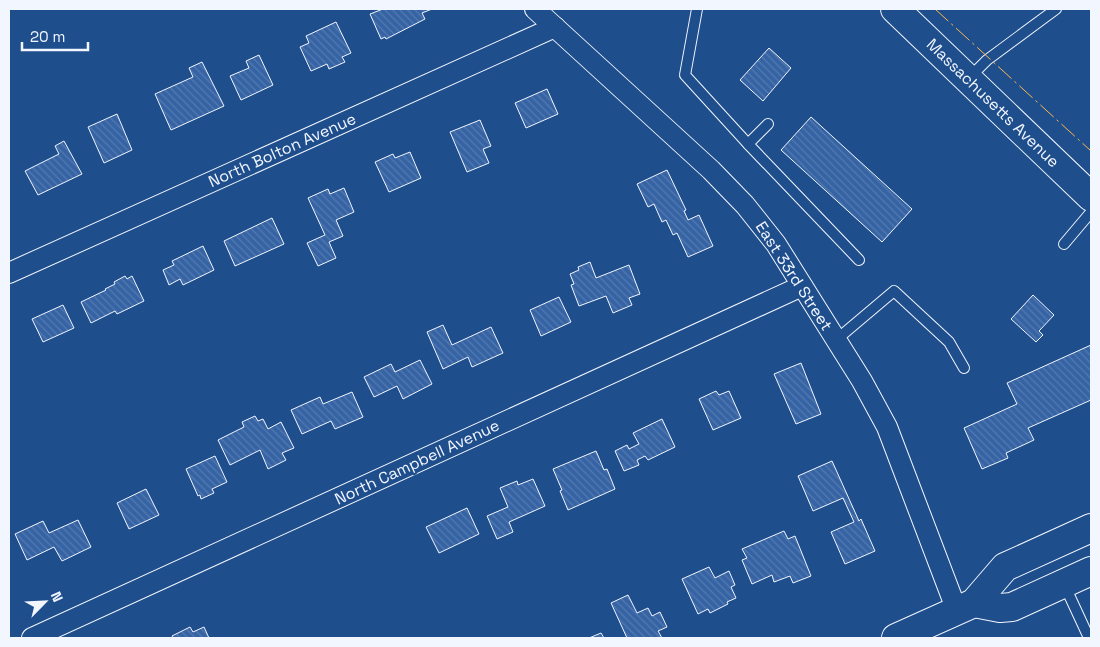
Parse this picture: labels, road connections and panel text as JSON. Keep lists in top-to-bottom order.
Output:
{
  "streets": {
    "main road": ["Massachusetts Avenue"],
    "street": ["North Bolton Avenue", "East 33rd Street", "North Campbell Avenue"]
  },
  "crossings": [
    ["North Bolton Avenue", "East 33rd Street"],
    ["East 33rd Street", "North Campbell Avenue"]
  ],
  "scale_bar": "20 m",
  "north": "top right"
}
